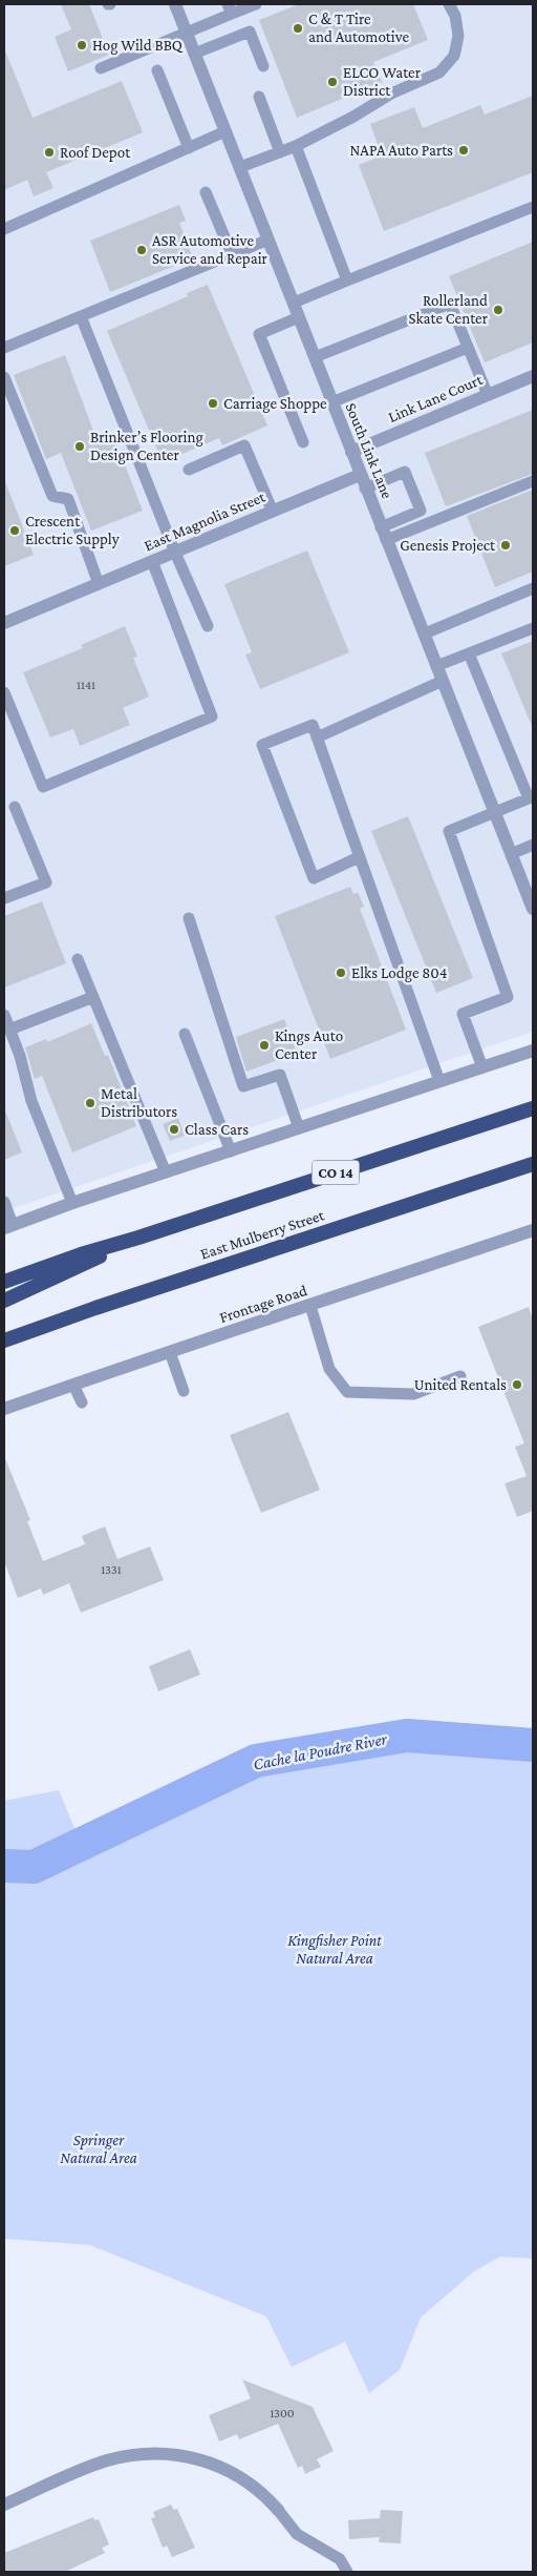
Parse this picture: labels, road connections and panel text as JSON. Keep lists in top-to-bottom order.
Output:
{
  "streets": {
    "highway": ["CO 14", "East Mulberry Street"],
    "street": [
      "Link Lane Court",
      "South Link Lane",
      "East Magnolia Street",
      "Frontage Road"
    ]
  },
  "crossings": [
    ["Link Lane Court", "South Link Lane"],
    ["South Link Lane", "East Magnolia Street"]
  ],
  "water": ["Cache la Poudre River"],
  "parks": ["Kingfisher Point Natural Area", "Springer Natural Area"],
  "places": [
    "C & T Tire and Automotive",
    "Hog Wild BBQ",
    "ELCO Water District",
    "NAPA Auto Parts",
    "Roof Depot",
    "ASR Automotive Service and Repair",
    "Rollerland Skate Center",
    "Carriage Shoppe",
    "Brinker’s Flooring Design Center",
    "Crescent Electric Supply",
    "Genesis Project",
    "Elks Lodge 804",
    "Kings Auto Center",
    "Metal Distributors",
    "Class Cars",
    "United Rentals"
  ],
  "house_numbers": ["1141", "1331", "1300"]
}
